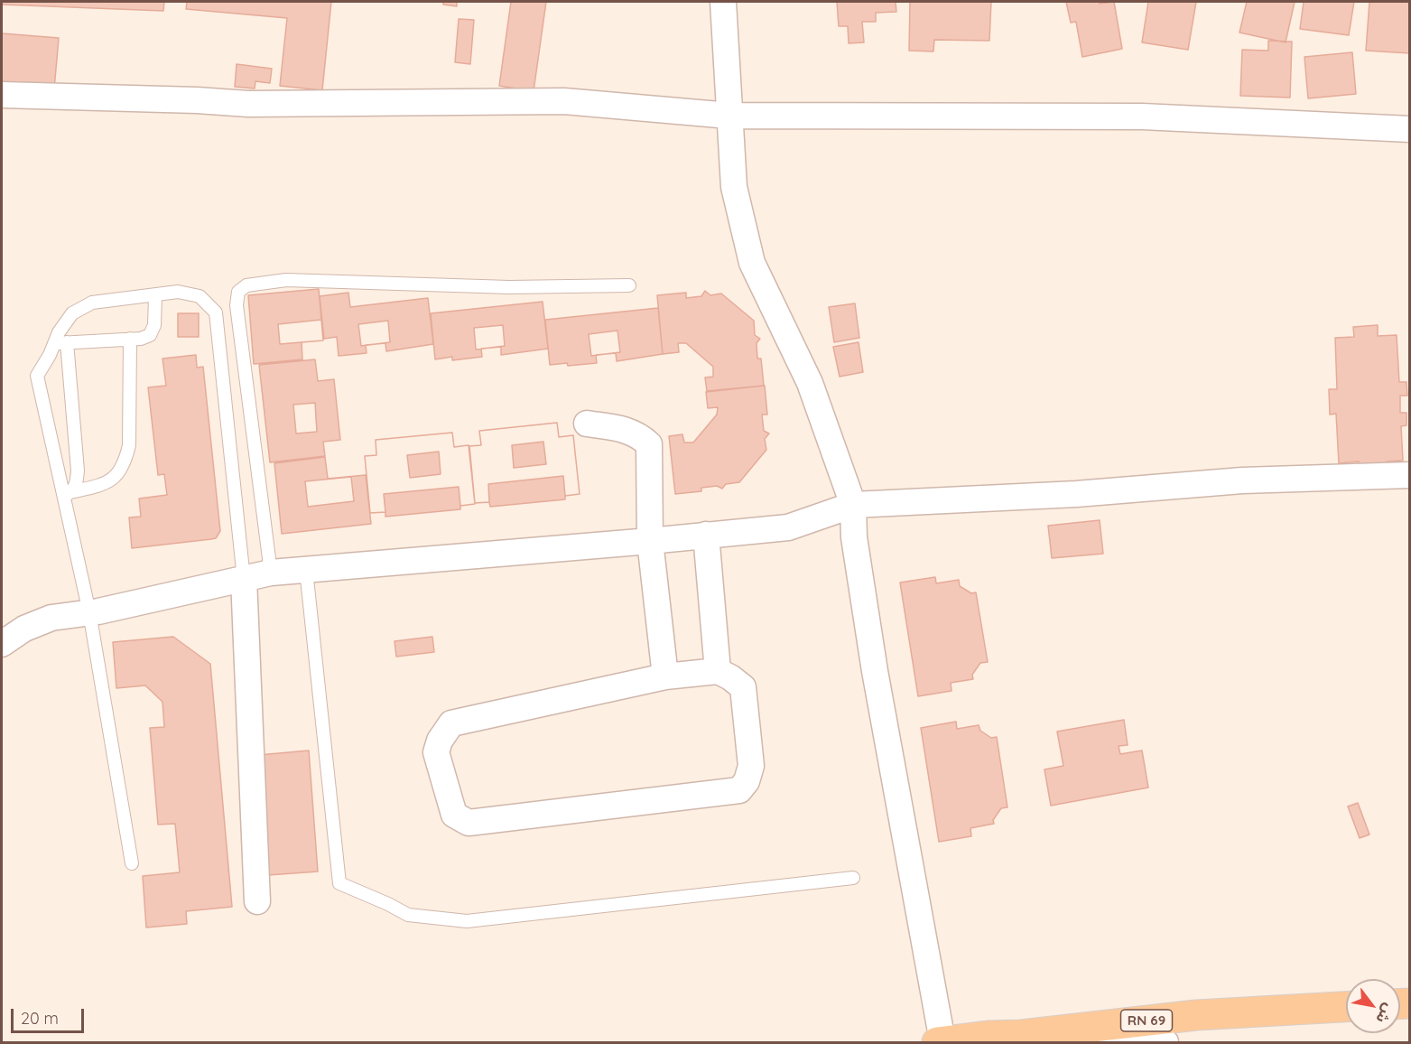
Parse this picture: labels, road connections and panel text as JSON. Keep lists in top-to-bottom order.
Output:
{
  "streets": {
    "main road": ["RN 69"]
  },
  "scale_bar": "20 m",
  "north": "bottom right"
}
